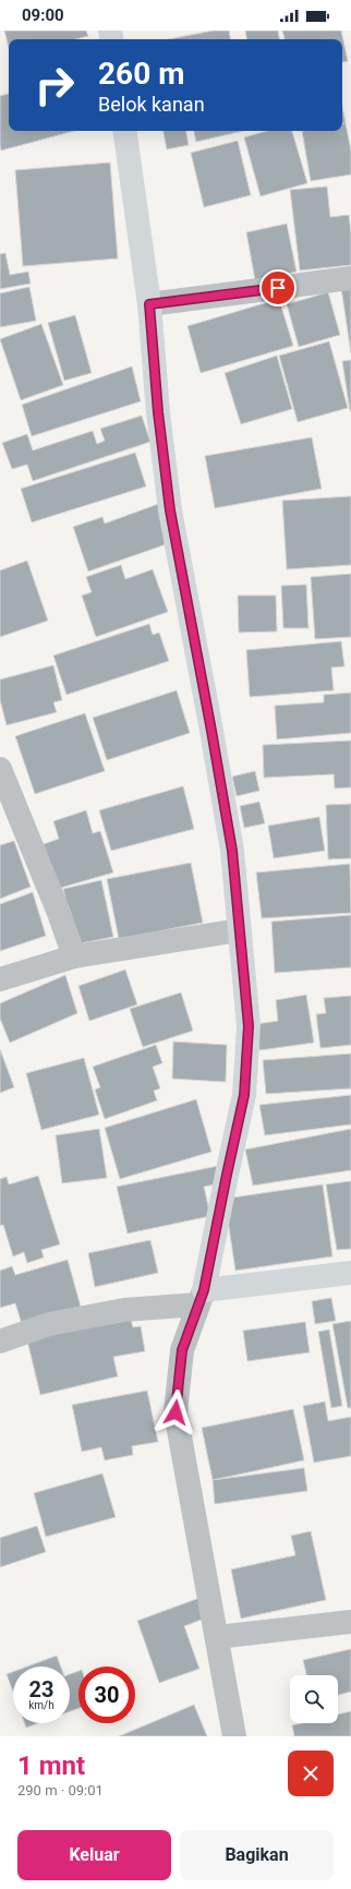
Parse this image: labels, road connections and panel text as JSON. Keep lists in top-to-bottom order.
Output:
{
  "page": {
    "status": "09:00",
    "turn": ["260 m", "Belok kanan"],
    "speed": "23 km/h",
    "limit": "30",
    "heading": ["1 mnt", "290 m · 09:01"],
    "buttons": ["Keluar", "Bagikan"]
  }
}
